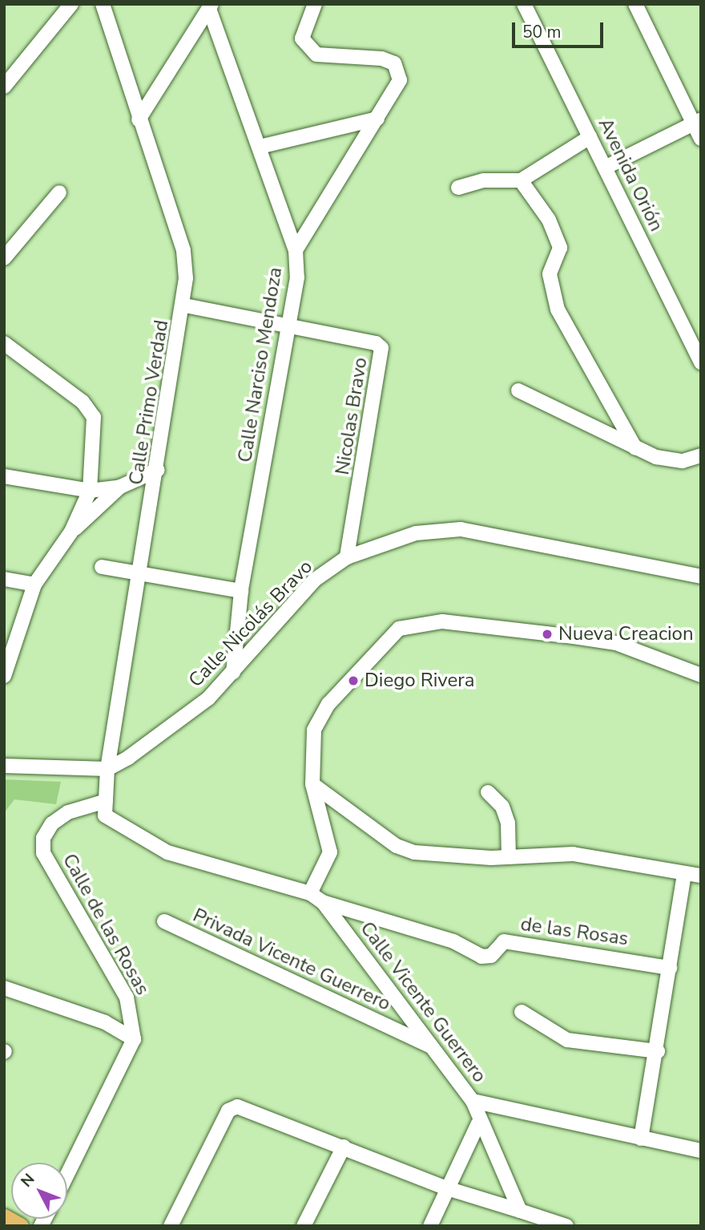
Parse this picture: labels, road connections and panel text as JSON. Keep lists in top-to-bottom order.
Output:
{
  "streets": {
    "street": [
      "Avenida Orión",
      "Calle Narciso Mendoza",
      "Calle Primo Verdad",
      "Nicolas Bravo",
      "Calle Nicolás Bravo",
      "Calle de las Rosas",
      "de las Rosas",
      "Privada Vicente Guerrero",
      "Calle Vicente Guerrero"
    ]
  },
  "crossings": [
    ["Calle Narciso Mendoza", "Nicolas Bravo"],
    ["Calle Narciso Mendoza", "Calle Nicolás Bravo"],
    ["Calle Primo Verdad", "Nicolas Bravo"],
    ["Calle Primo Verdad", "Calle Nicolás Bravo"],
    ["Calle Primo Verdad", "Calle de las Rosas"],
    ["Nicolas Bravo", "Calle Nicolás Bravo"],
    ["de las Rosas", "Calle Vicente Guerrero"],
    ["Privada Vicente Guerrero", "Calle Vicente Guerrero"]
  ],
  "places": ["Nueva Creacion", "Diego Rivera"],
  "scale_bar": "50 m",
  "north": "top left"
}
